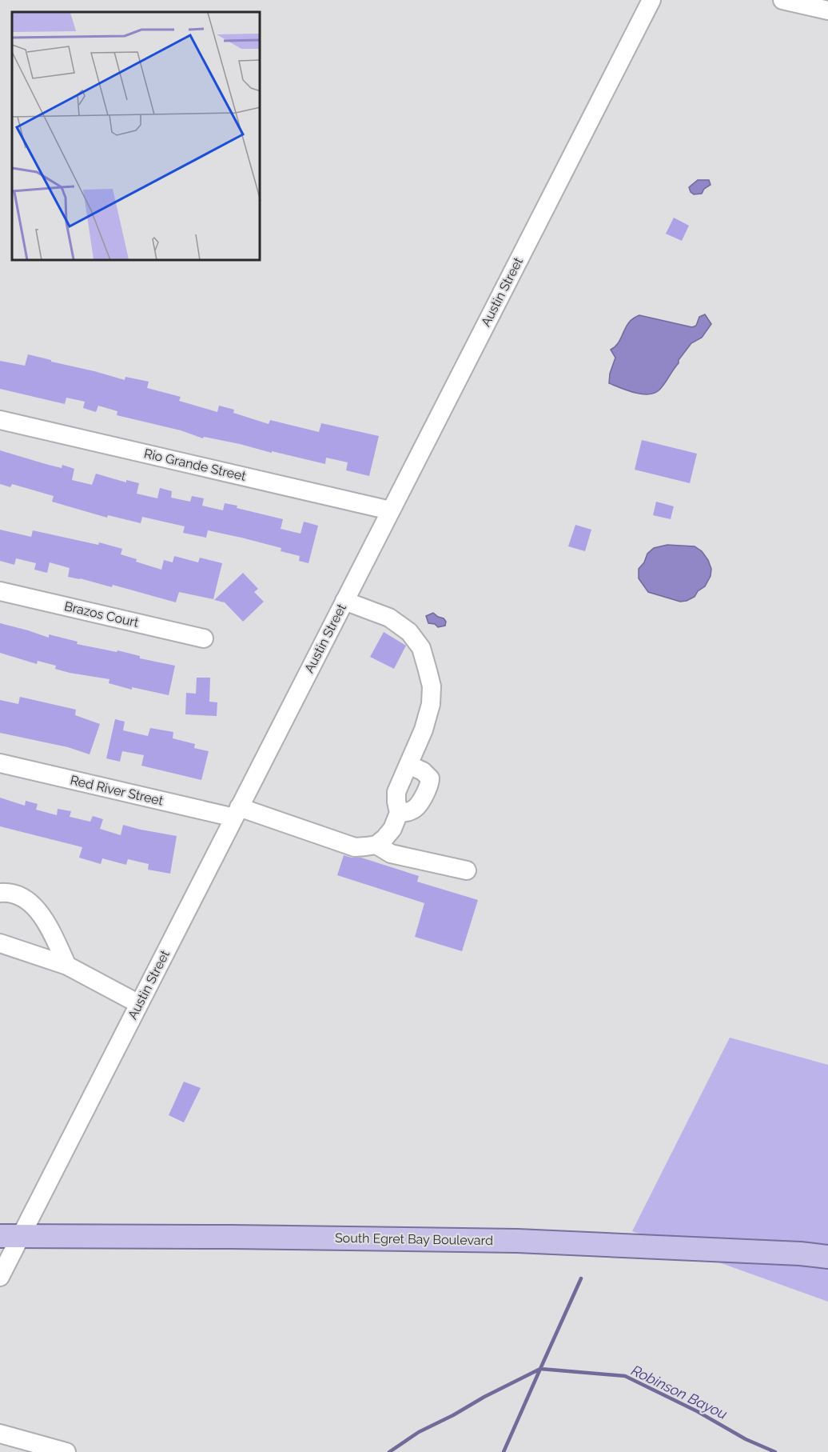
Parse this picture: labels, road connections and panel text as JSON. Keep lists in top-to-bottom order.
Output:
{
  "streets": {
    "main road": ["South Egret Bay Boulevard"],
    "street": [
      "Austin Street",
      "Rio Grande Street",
      "Brazos Court",
      "Red River Street"
    ]
  },
  "crossings": [
    ["Austin Street", "Rio Grande Street"],
    ["Austin Street", "Red River Street"],
    ["Austin Street", "South Egret Bay Boulevard"]
  ],
  "water": ["Robinson Bayou"]
}
